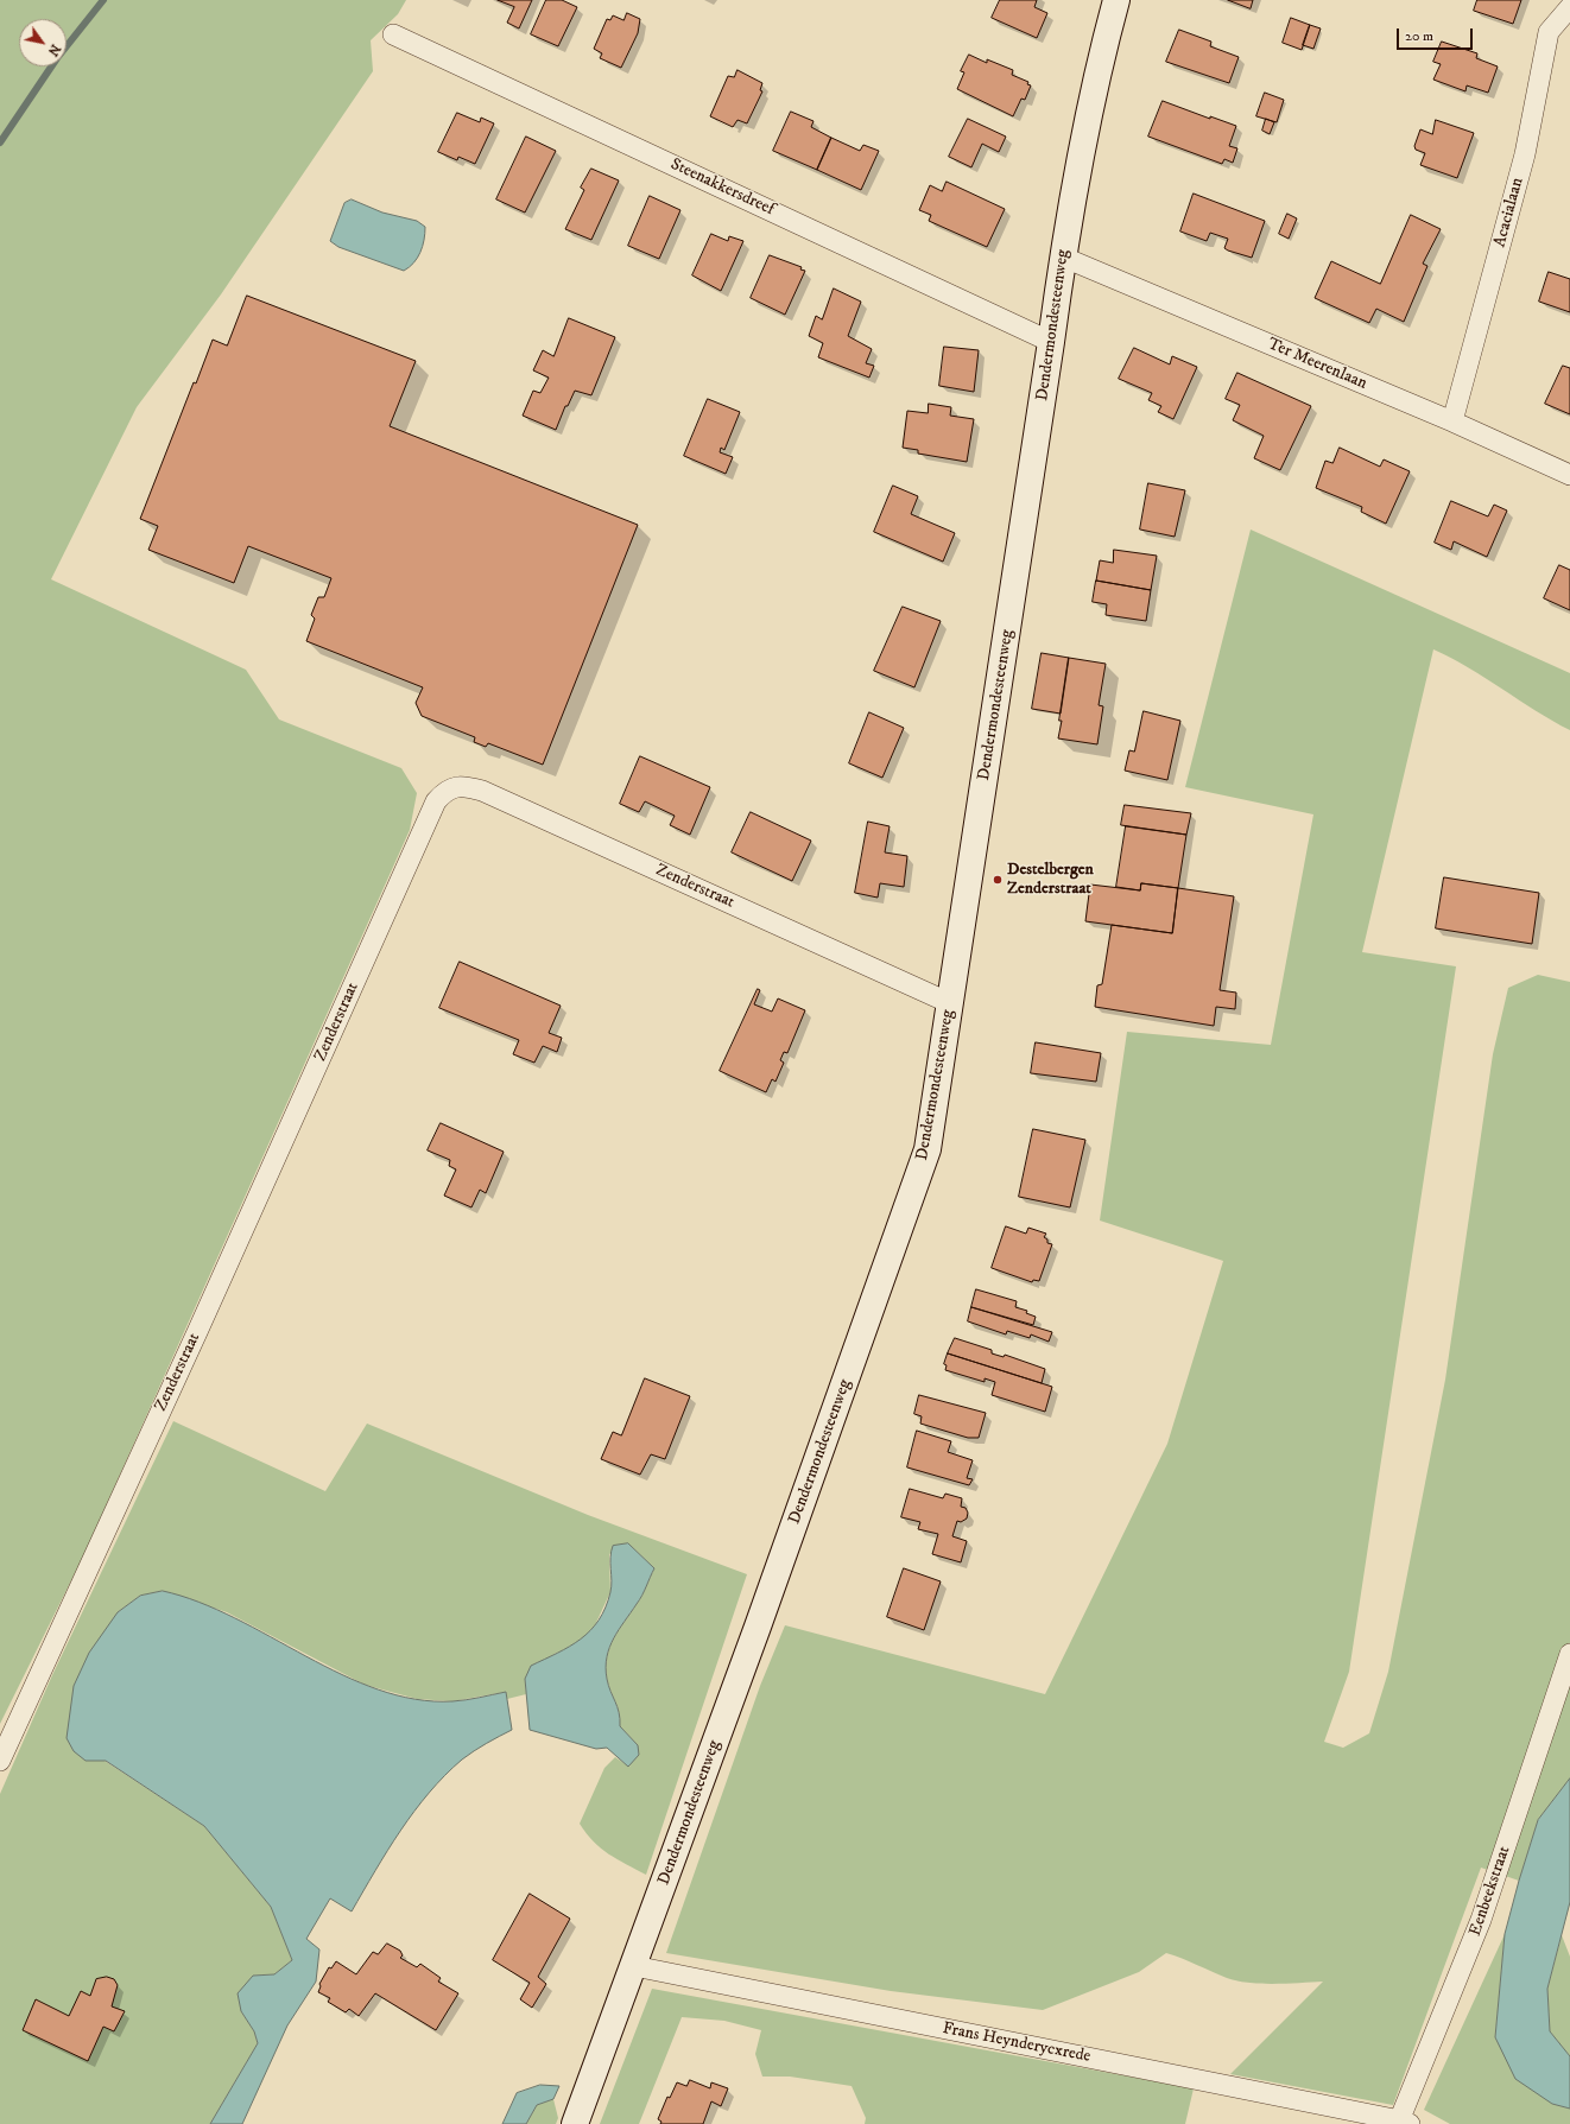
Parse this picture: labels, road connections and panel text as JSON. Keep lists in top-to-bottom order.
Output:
{
  "streets": {
    "main road": ["Dendermondesteenweg"],
    "street": [
      "Steenakkersdreef",
      "Acacialaan",
      "Ter Meerenlaan",
      "Zenderstraat",
      "Eenbeekstraat",
      "Frans Heynderycxrede"
    ]
  },
  "crossings": [
    ["Steenakkersdreef", "Dendermondesteenweg"],
    ["Acacialaan", "Ter Meerenlaan"],
    ["Dendermondesteenweg", "Ter Meerenlaan"],
    ["Dendermondesteenweg", "Zenderstraat"],
    ["Dendermondesteenweg", "Frans Heynderycxrede"],
    ["Eenbeekstraat", "Frans Heynderycxrede"]
  ],
  "places": ["Destelbergen Zenderstraat"],
  "scale_bar": "20 m",
  "north": "bottom right"
}
